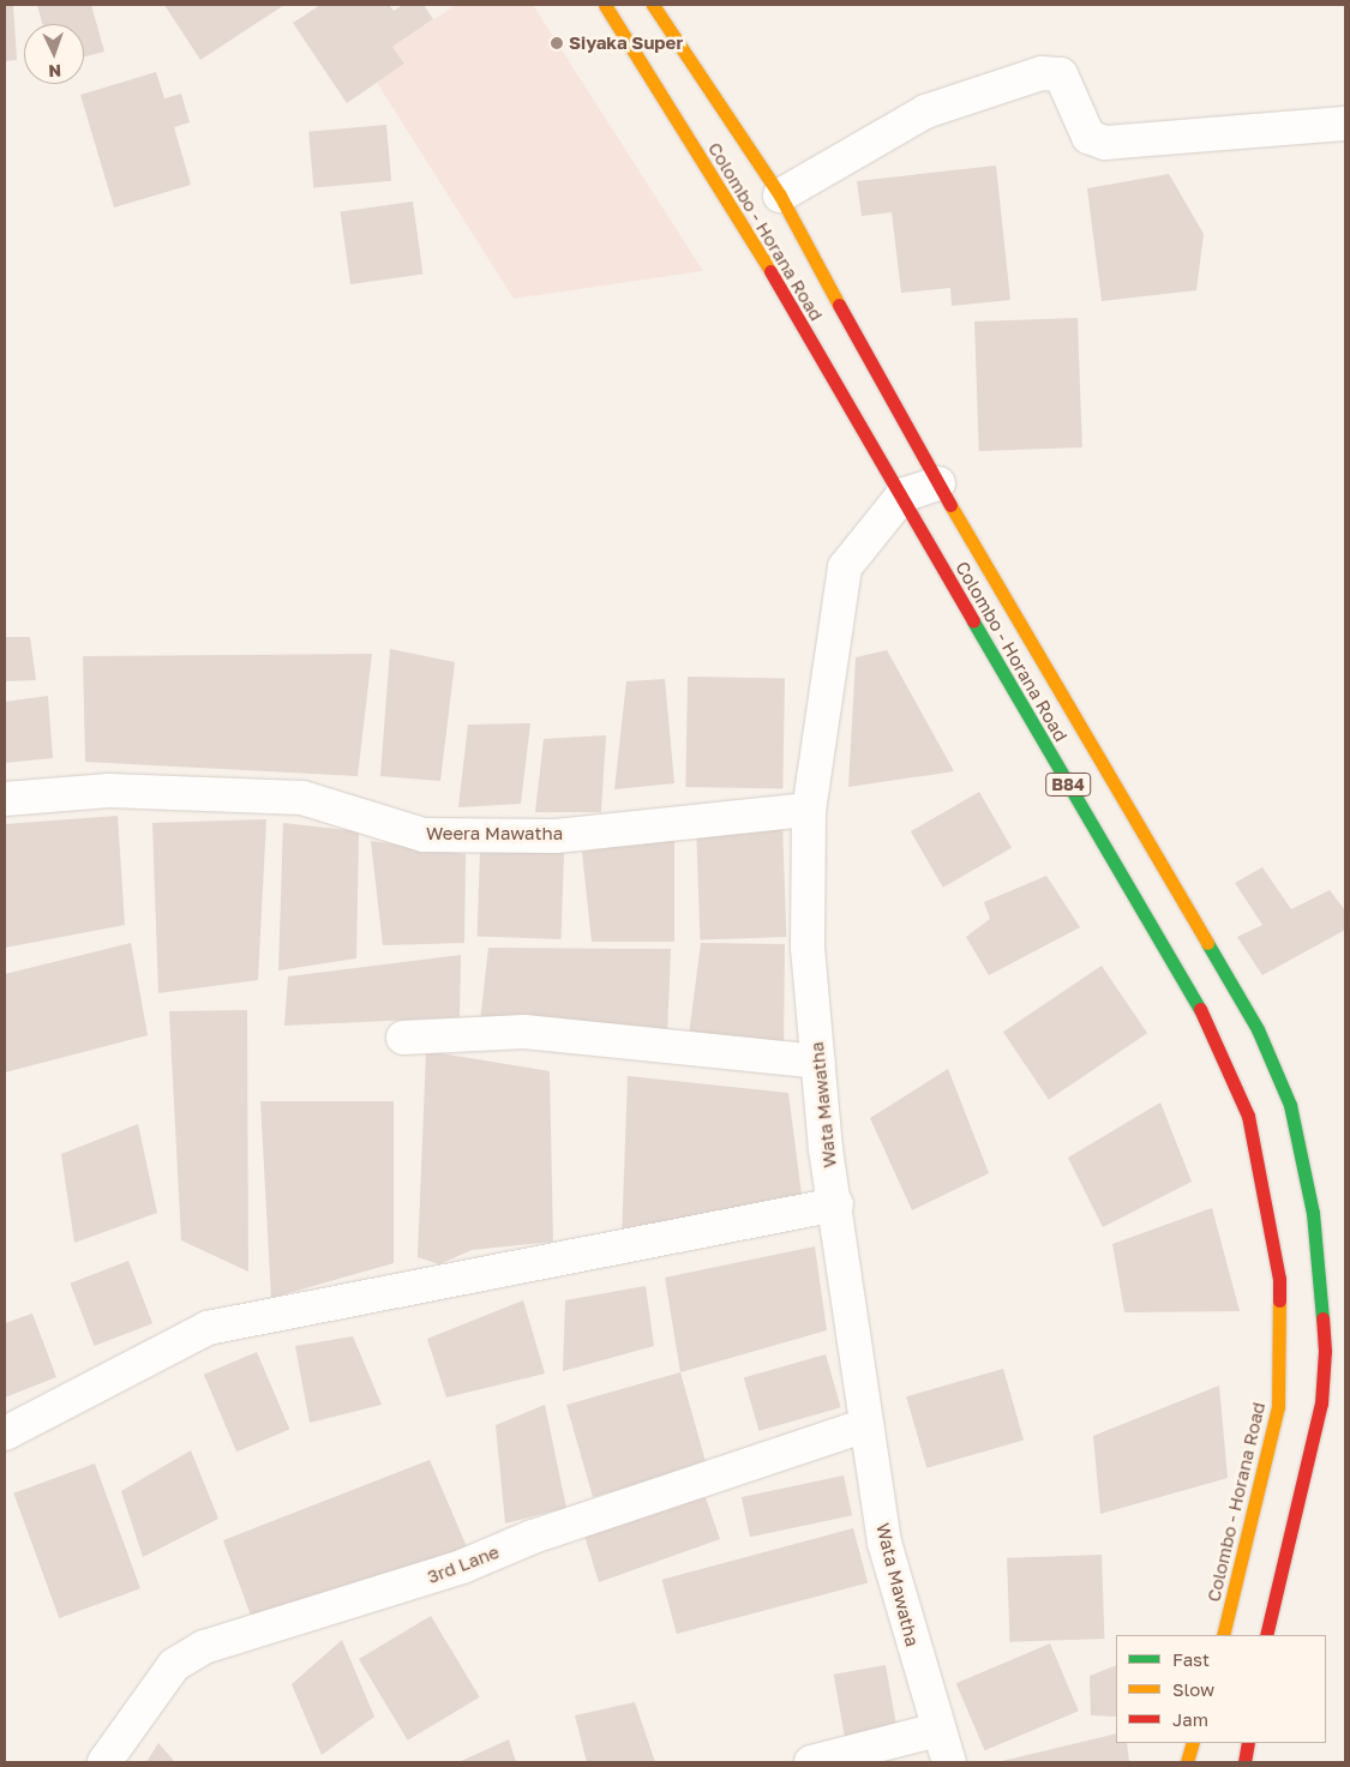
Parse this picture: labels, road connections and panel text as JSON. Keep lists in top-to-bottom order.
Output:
{
  "streets": {
    "main road": ["Colombo - Horana Road", "B84"],
    "street": ["Weera Mawatha", "Wata Mawatha", "3rd Lane"]
  },
  "crossings": [
    ["Colombo - Horana Road", "Wata Mawatha"],
    ["Weera Mawatha", "Wata Mawatha"],
    ["Wata Mawatha", "3rd Lane"]
  ],
  "places": ["Siyaka Super"],
  "legend": ["Fast", "Slow", "Jam"],
  "north": "bottom"
}
